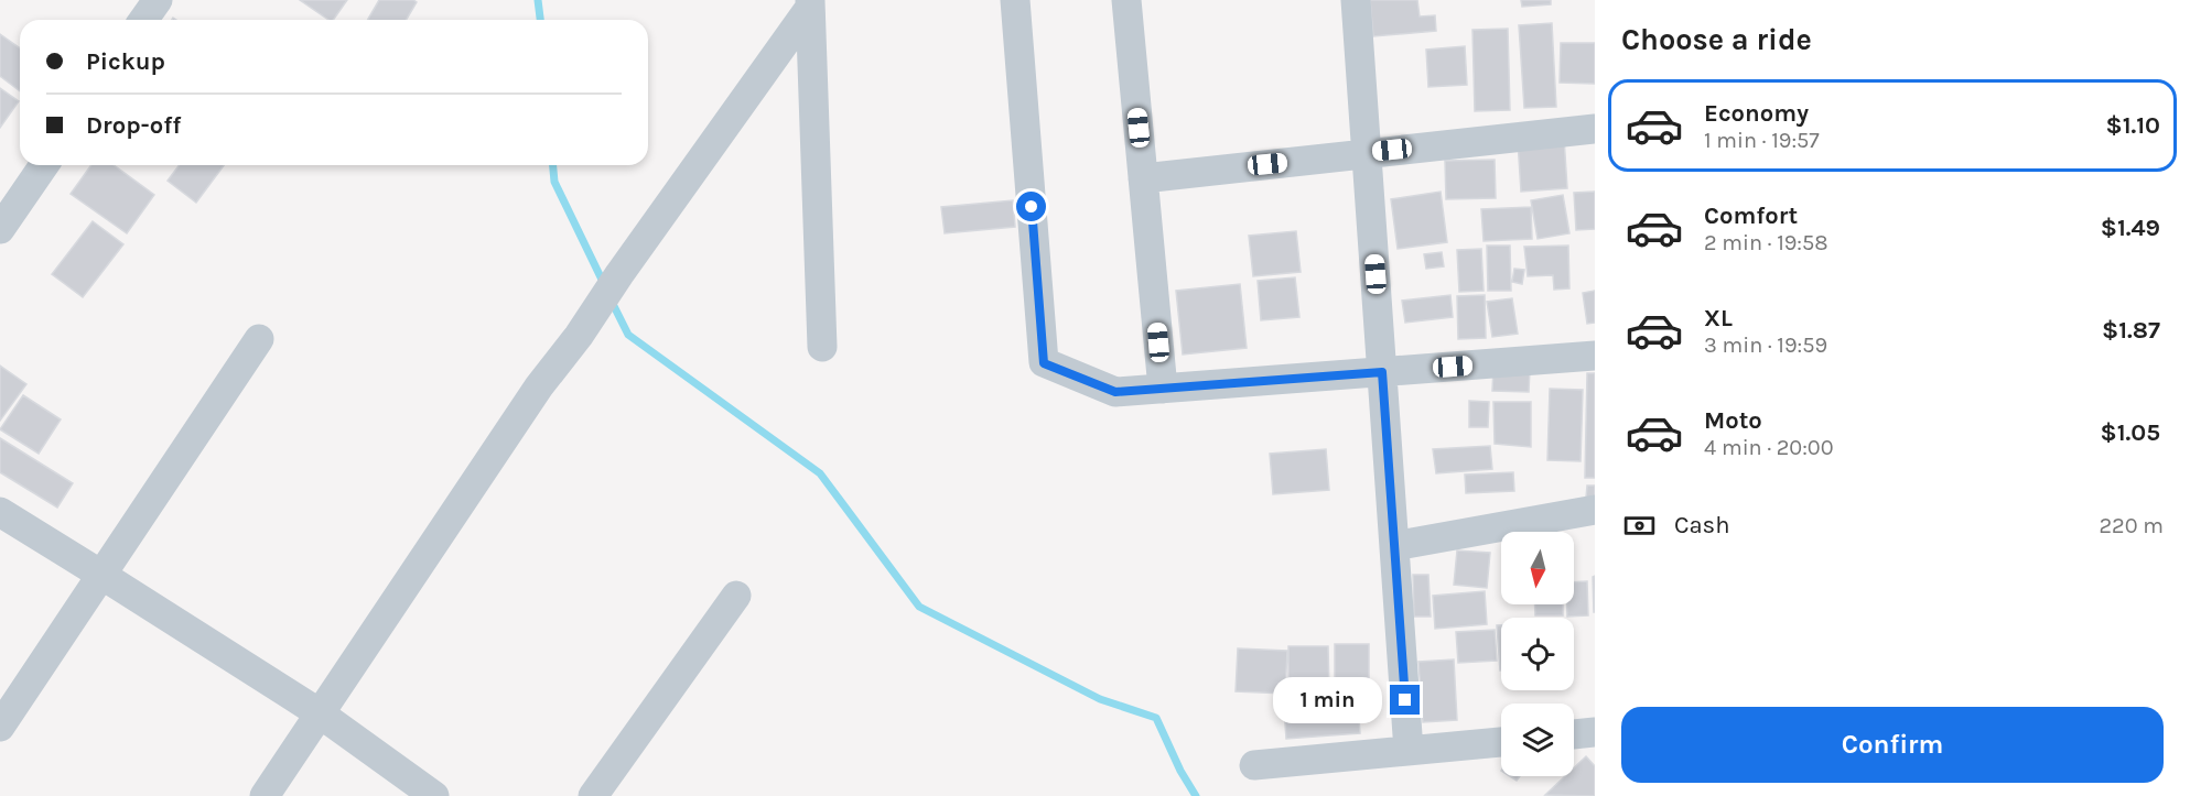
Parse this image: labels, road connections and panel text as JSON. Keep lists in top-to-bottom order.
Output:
{
  "north": "bottom",
  "page": {
    "heading": "Choose a ride",
    "banner": ["Pickup", "Drop-off"],
    "list": [
      {
        "name": "Economy",
        "note": "1 min · 19:57",
        "value": "$1.10"
      },
      {
        "name": "Comfort",
        "note": "2 min · 19:58",
        "value": "$1.49"
      },
      {
        "name": "XL",
        "note": "3 min · 19:59",
        "value": "$1.87"
      },
      {
        "name": "Moto",
        "note": "4 min · 20:00",
        "value": "$1.05"
      }
    ],
    "pay": ["Cash", "220 m"],
    "bubble": "1 min",
    "buttons": "Confirm"
  }
}
